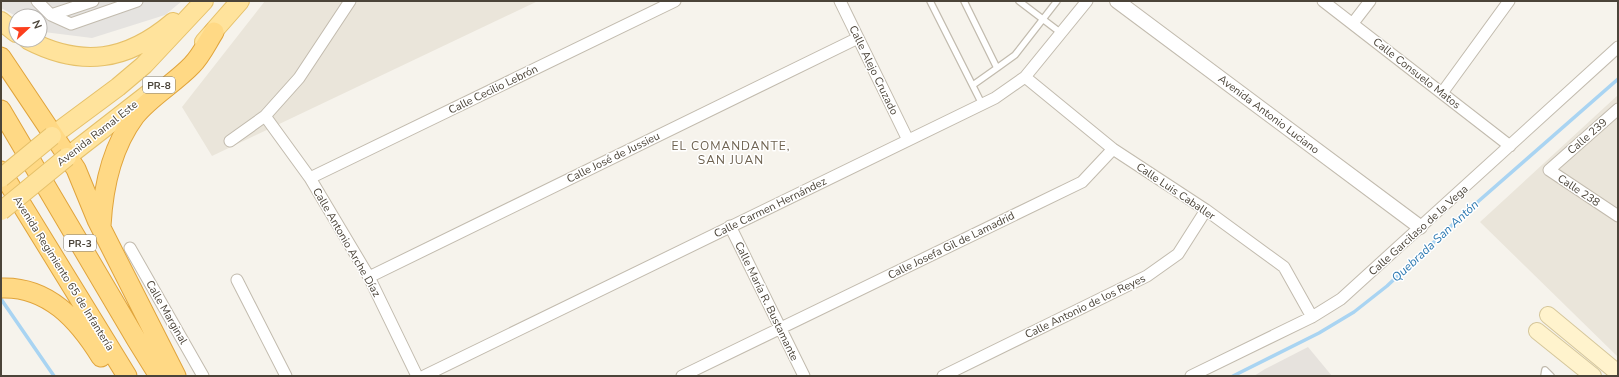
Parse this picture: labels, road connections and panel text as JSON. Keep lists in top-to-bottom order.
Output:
{
  "streets": {
    "highway": ["PR-3", "Avenida Regimiento 65 de Infantería"],
    "main road": ["PR-8", "Avenida Ramal Este"],
    "street": [
      "Calle Alejo Cruzado",
      "Calle Consuelo Matos",
      "Calle Cecilio Lebrón",
      "Avenida Antonio Luciano",
      "Calle 239",
      "Calle José de Jussieu",
      "Calle 238",
      "Calle Luis Caballer",
      "Calle Carmen Hernández",
      "Calle Garcilaso de la Vega",
      "Calle Antonio Arche Díaz",
      "Calle Josefa Gil de Lamadrid",
      "Calle María R. Bustamante",
      "Calle Antonio de los Reyes",
      "Calle Marginal"
    ]
  },
  "crossings": [
    ["Calle Alejo Cruzado", "Calle José de Jussieu"],
    ["Calle Alejo Cruzado", "Calle Carmen Hernández"],
    ["Calle Consuelo Matos", "Calle Garcilaso de la Vega"],
    ["Calle Cecilio Lebrón", "Calle Antonio Arche Díaz"],
    ["Avenida Antonio Luciano", "Calle Garcilaso de la Vega"],
    ["Calle 239", "Calle 238"],
    ["Calle José de Jussieu", "Calle Antonio Arche Díaz"],
    ["Calle Luis Caballer", "Calle Carmen Hernández"],
    ["Calle Luis Caballer", "Calle Garcilaso de la Vega"],
    ["Calle Luis Caballer", "Calle Josefa Gil de Lamadrid"],
    ["Calle Luis Caballer", "Calle Antonio de los Reyes"],
    ["Calle Carmen Hernández", "Calle María R. Bustamante"],
    ["Calle Josefa Gil de Lamadrid", "Calle María R. Bustamante"]
  ],
  "districts": ["EL COMANDANTE, SAN JUAN"],
  "water": ["Quebrada San Antón"],
  "north": "right"
}
